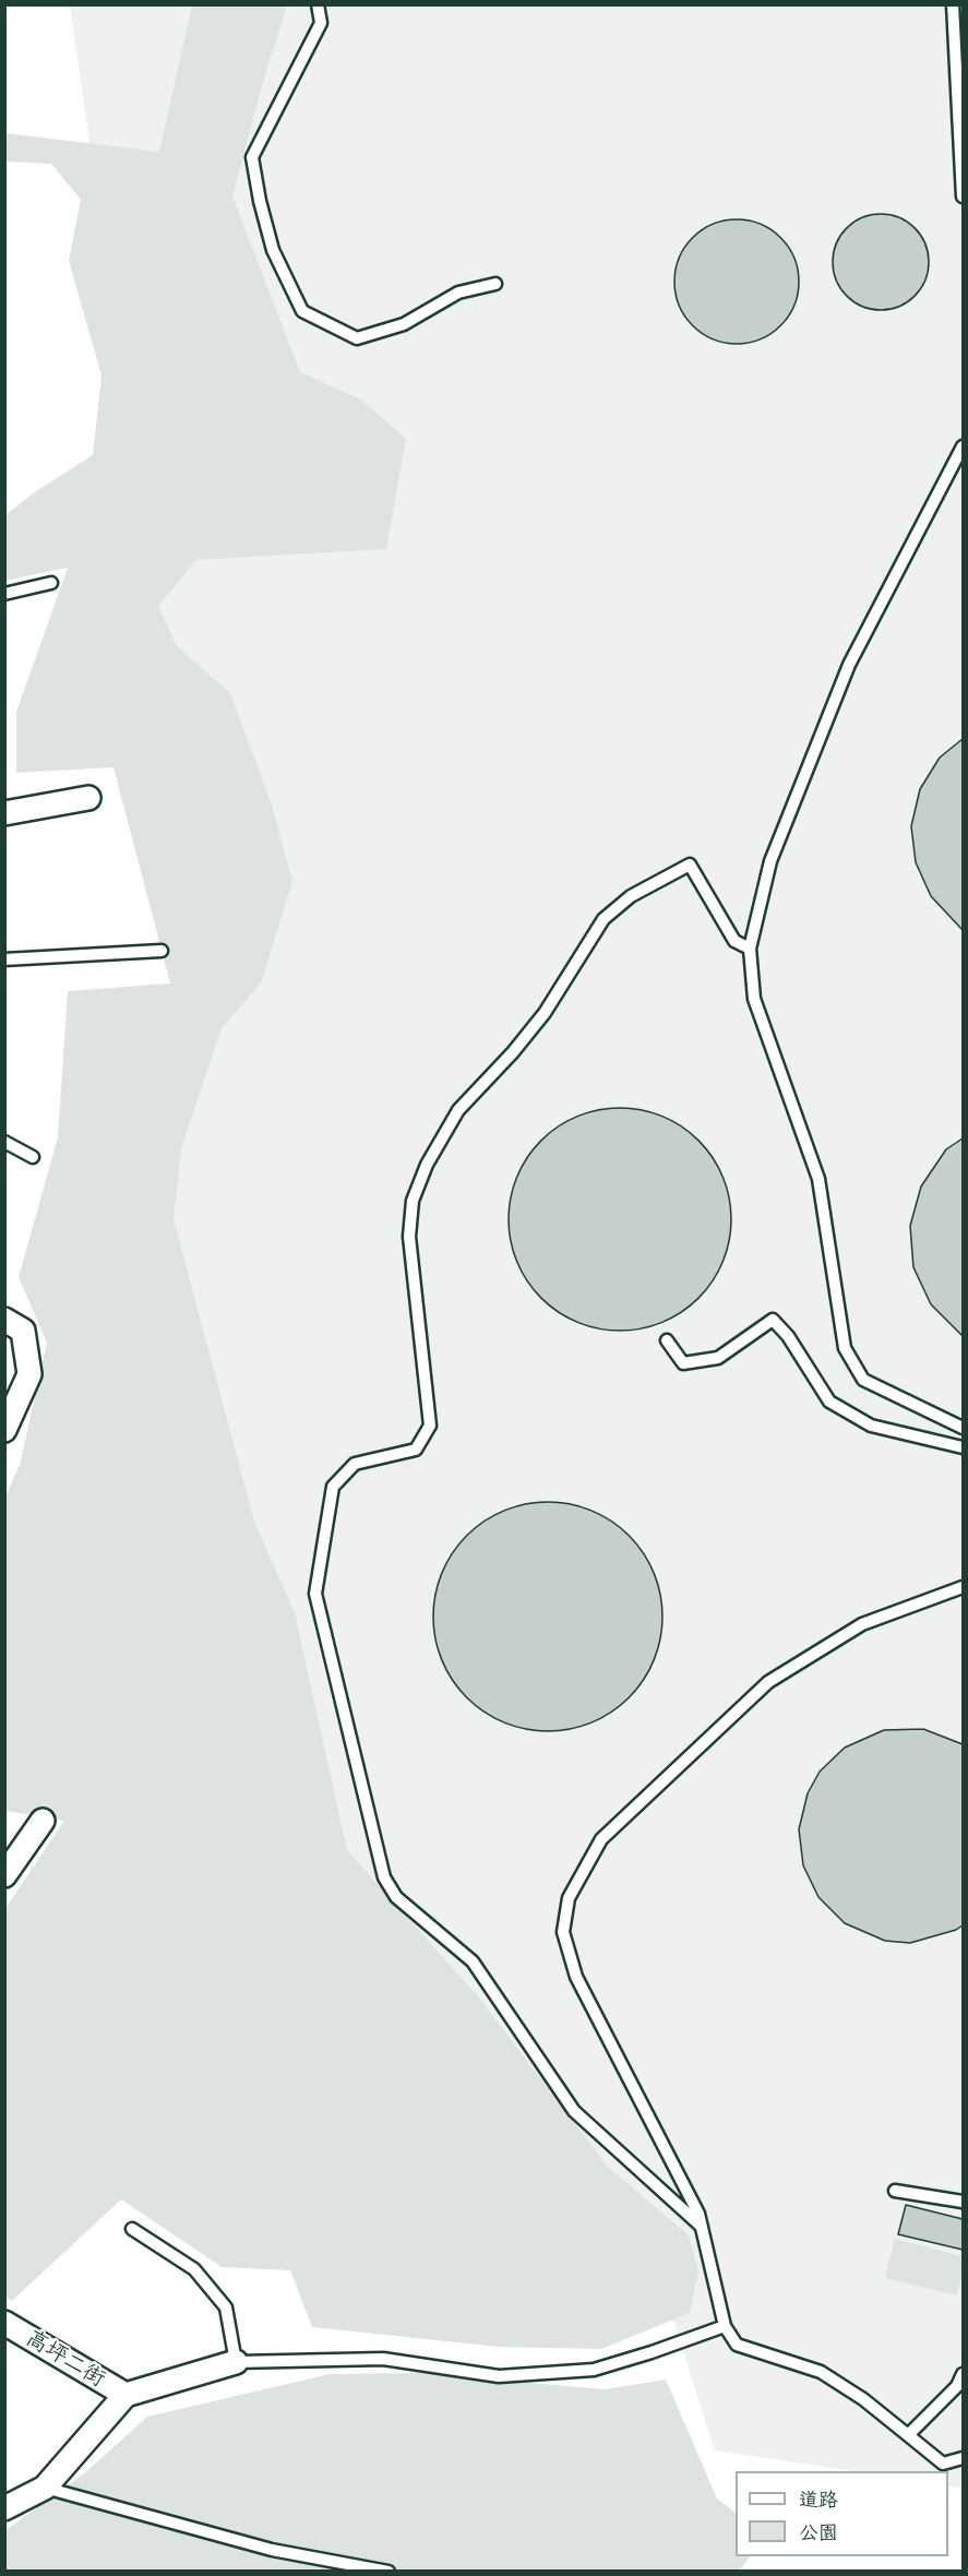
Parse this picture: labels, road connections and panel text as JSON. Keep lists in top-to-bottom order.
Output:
{
  "streets": {
    "street": ["高坪二街"]
  },
  "legend": ["道路", "公園"]
}
